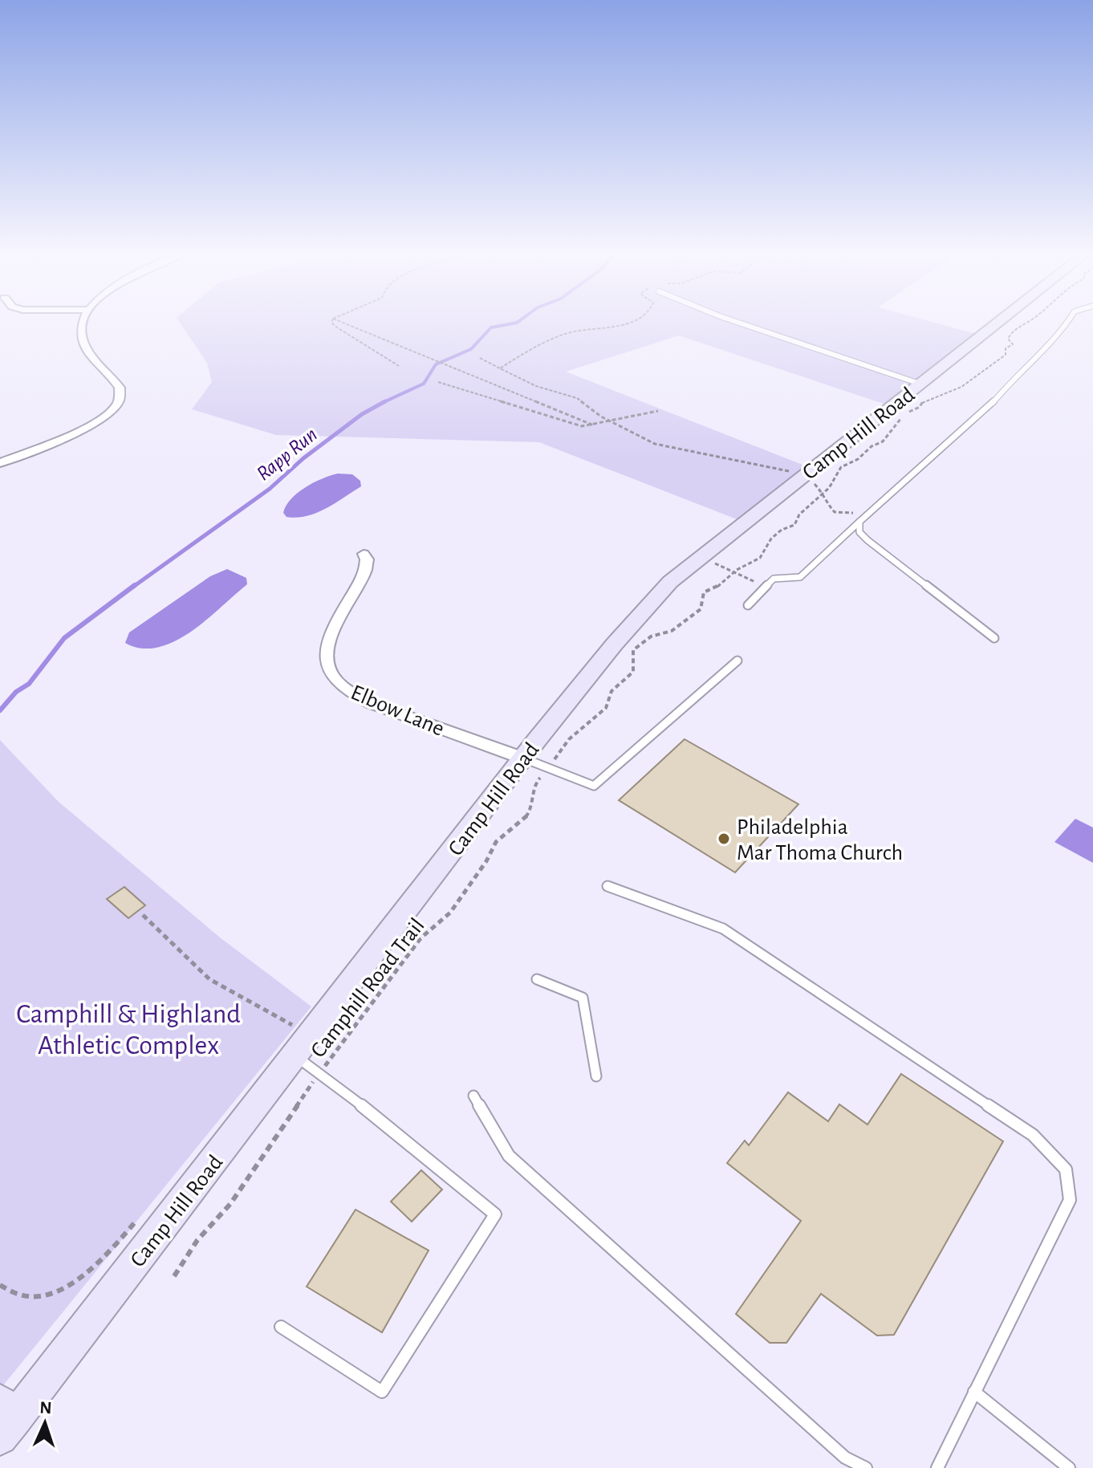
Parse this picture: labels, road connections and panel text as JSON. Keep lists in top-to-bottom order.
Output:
{
  "streets": {
    "street": ["Camp Hill Road", "Elbow Lane"],
    "path": ["Camphill Road Trail"]
  },
  "crossings": [
    ["Camp Hill Road", "Elbow Lane"]
  ],
  "water": ["Rapp Run"],
  "parks": ["Camphill & Highland Athletic Complex"],
  "places": ["Philadelphia Mar Thoma Church"],
  "north": "top"
}
